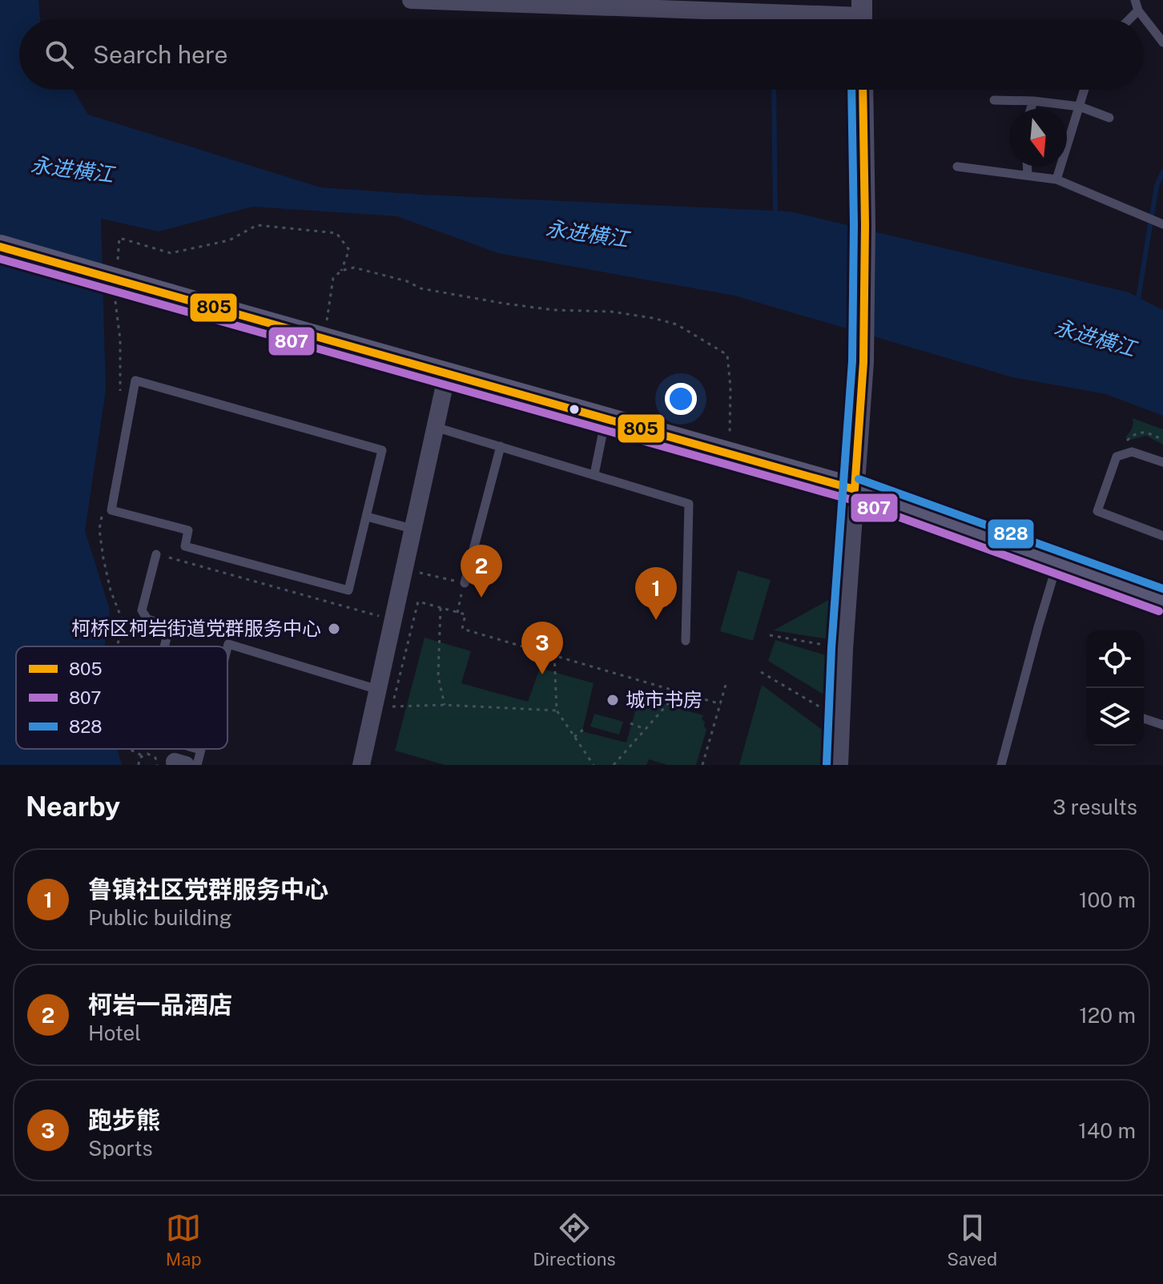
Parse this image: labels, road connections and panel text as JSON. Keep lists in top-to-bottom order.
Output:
{
  "water": ["永进横江"],
  "places": ["柯桥区柯岩街道党群服务中心", "城市书房"],
  "lines": ["transit line 805", "transit line 828", "transit line 807"],
  "legend": ["805", "807", "828"],
  "north": "bottom",
  "page": {
    "search": "Search here",
    "pins": ["2", "1", "3"],
    "heading": ["Nearby", "3 results"],
    "list": [
      {
        "mark": "1",
        "name": "鲁镇社区党群服务中心",
        "note": "Public building",
        "value": "100 m"
      },
      {
        "mark": "2",
        "name": "柯岩一品酒店",
        "note": "Hotel",
        "value": "120 m"
      },
      {
        "mark": "3",
        "name": "跑步熊",
        "note": "Sports",
        "value": "140 m"
      }
    ],
    "nav": ["Map", "Directions", "Saved"]
  }
}
